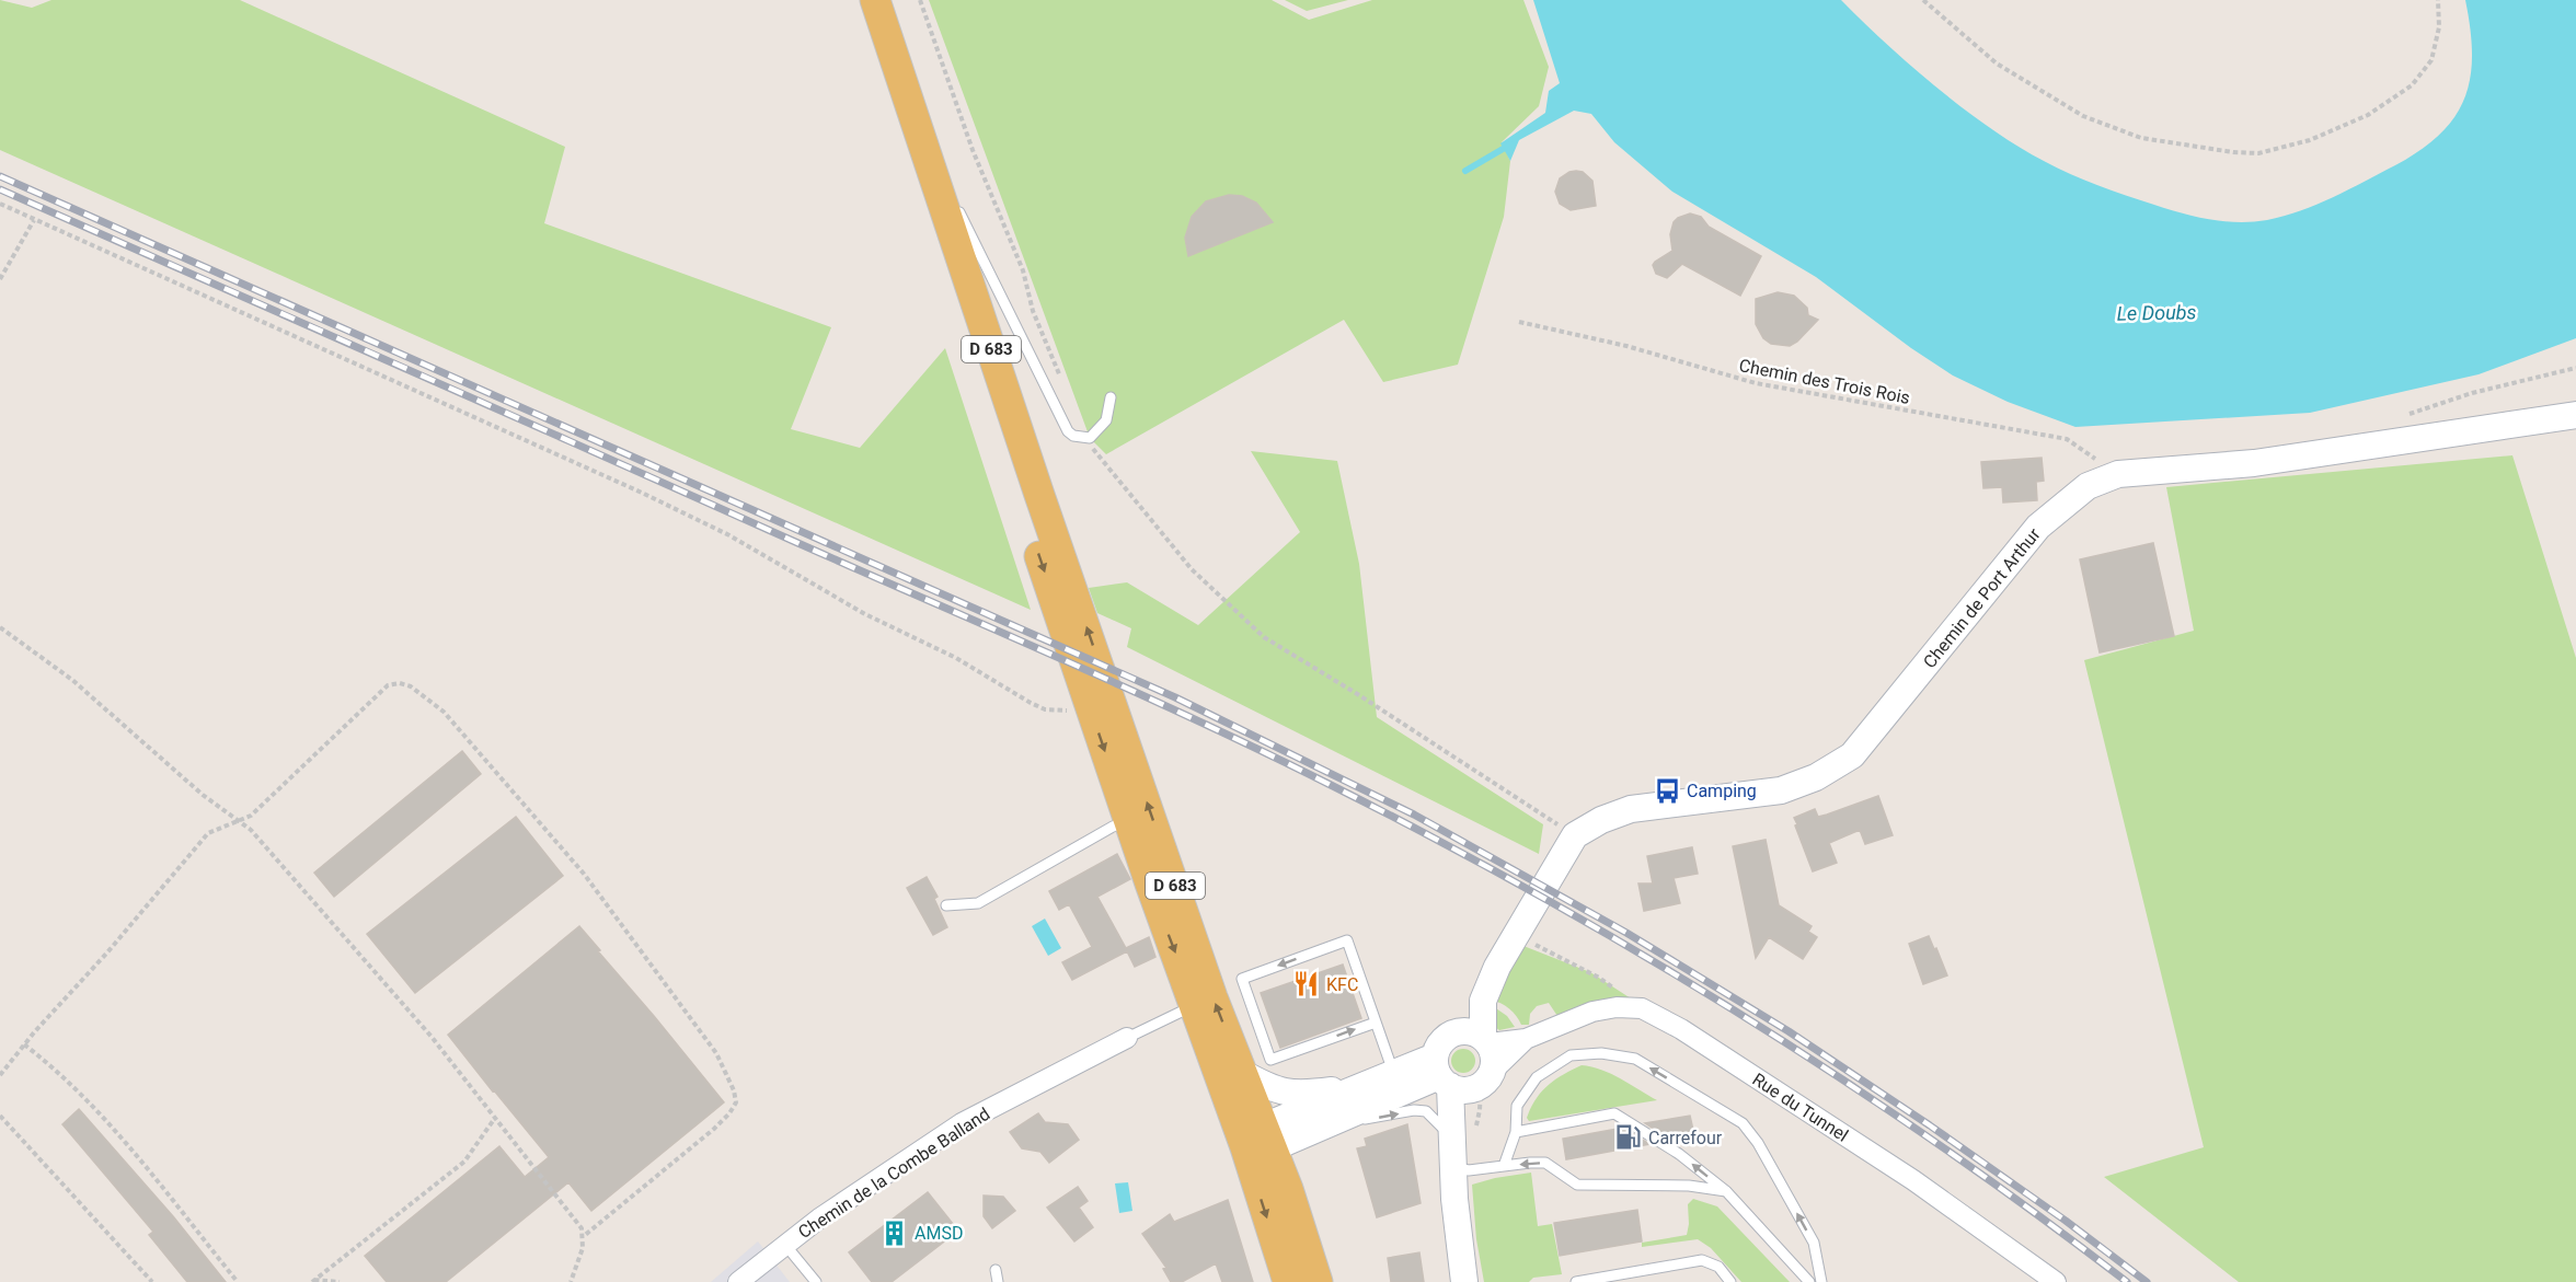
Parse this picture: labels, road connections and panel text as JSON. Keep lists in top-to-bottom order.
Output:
{
  "streets": {
    "main road": ["D 683"],
    "street": ["Chemin de Port Arthur", "Rue du Tunnel", "Chemin de la Combe Balland"],
    "path": ["Chemin des Trois Rois"]
  },
  "crossings": [
    ["Chemin des Trois Rois", "Chemin de Port Arthur"],
    ["Chemin de Port Arthur", "Rue du Tunnel"]
  ],
  "water": ["Le Doubs"],
  "places": {
    "bus stop": ["Camping"],
    "restaurant": ["KFC"],
    "fuel station": ["Carrefour"],
    "building": ["AMSD"]
  }
}
